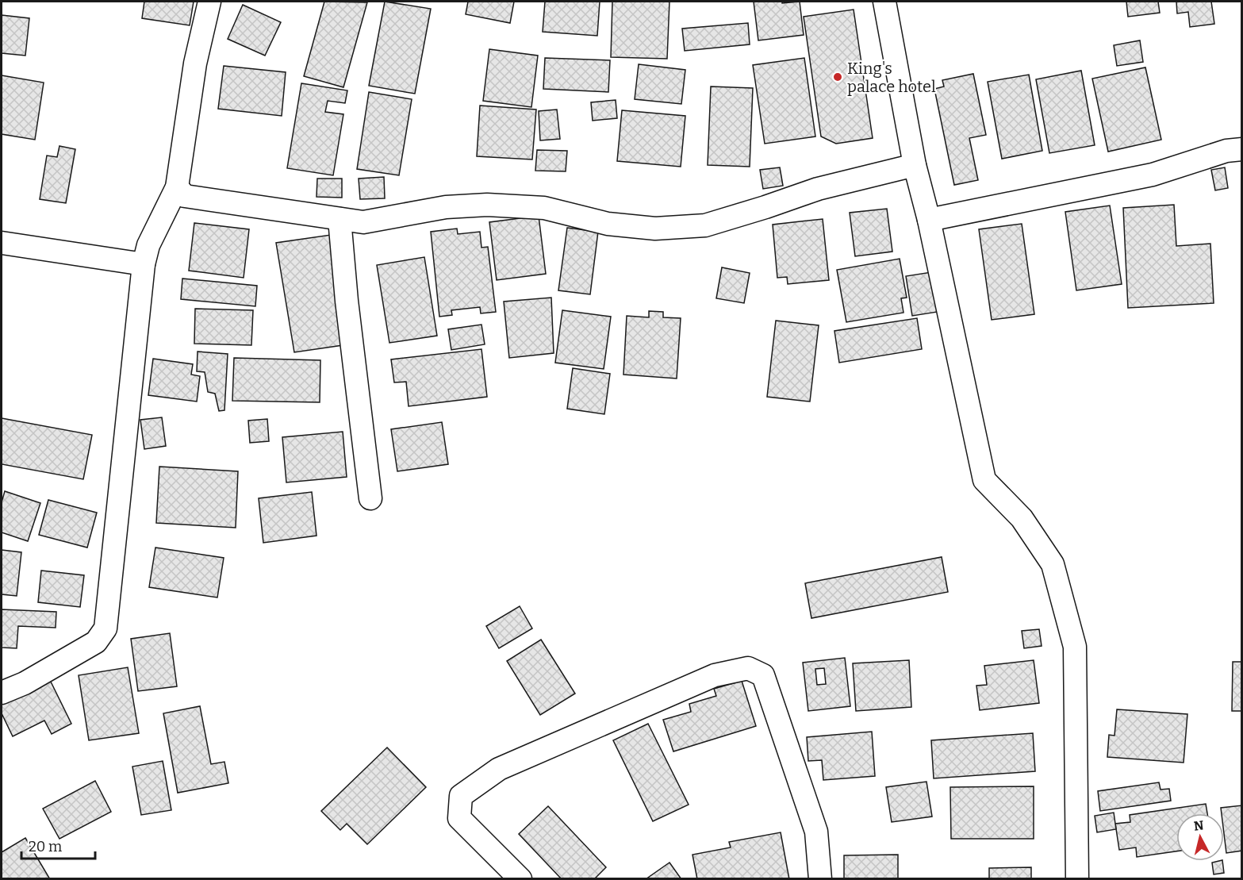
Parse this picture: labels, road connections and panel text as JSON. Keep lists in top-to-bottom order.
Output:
{
  "places": ["King's palace hotel"],
  "scale_bar": "20 m",
  "north": "top"
}
